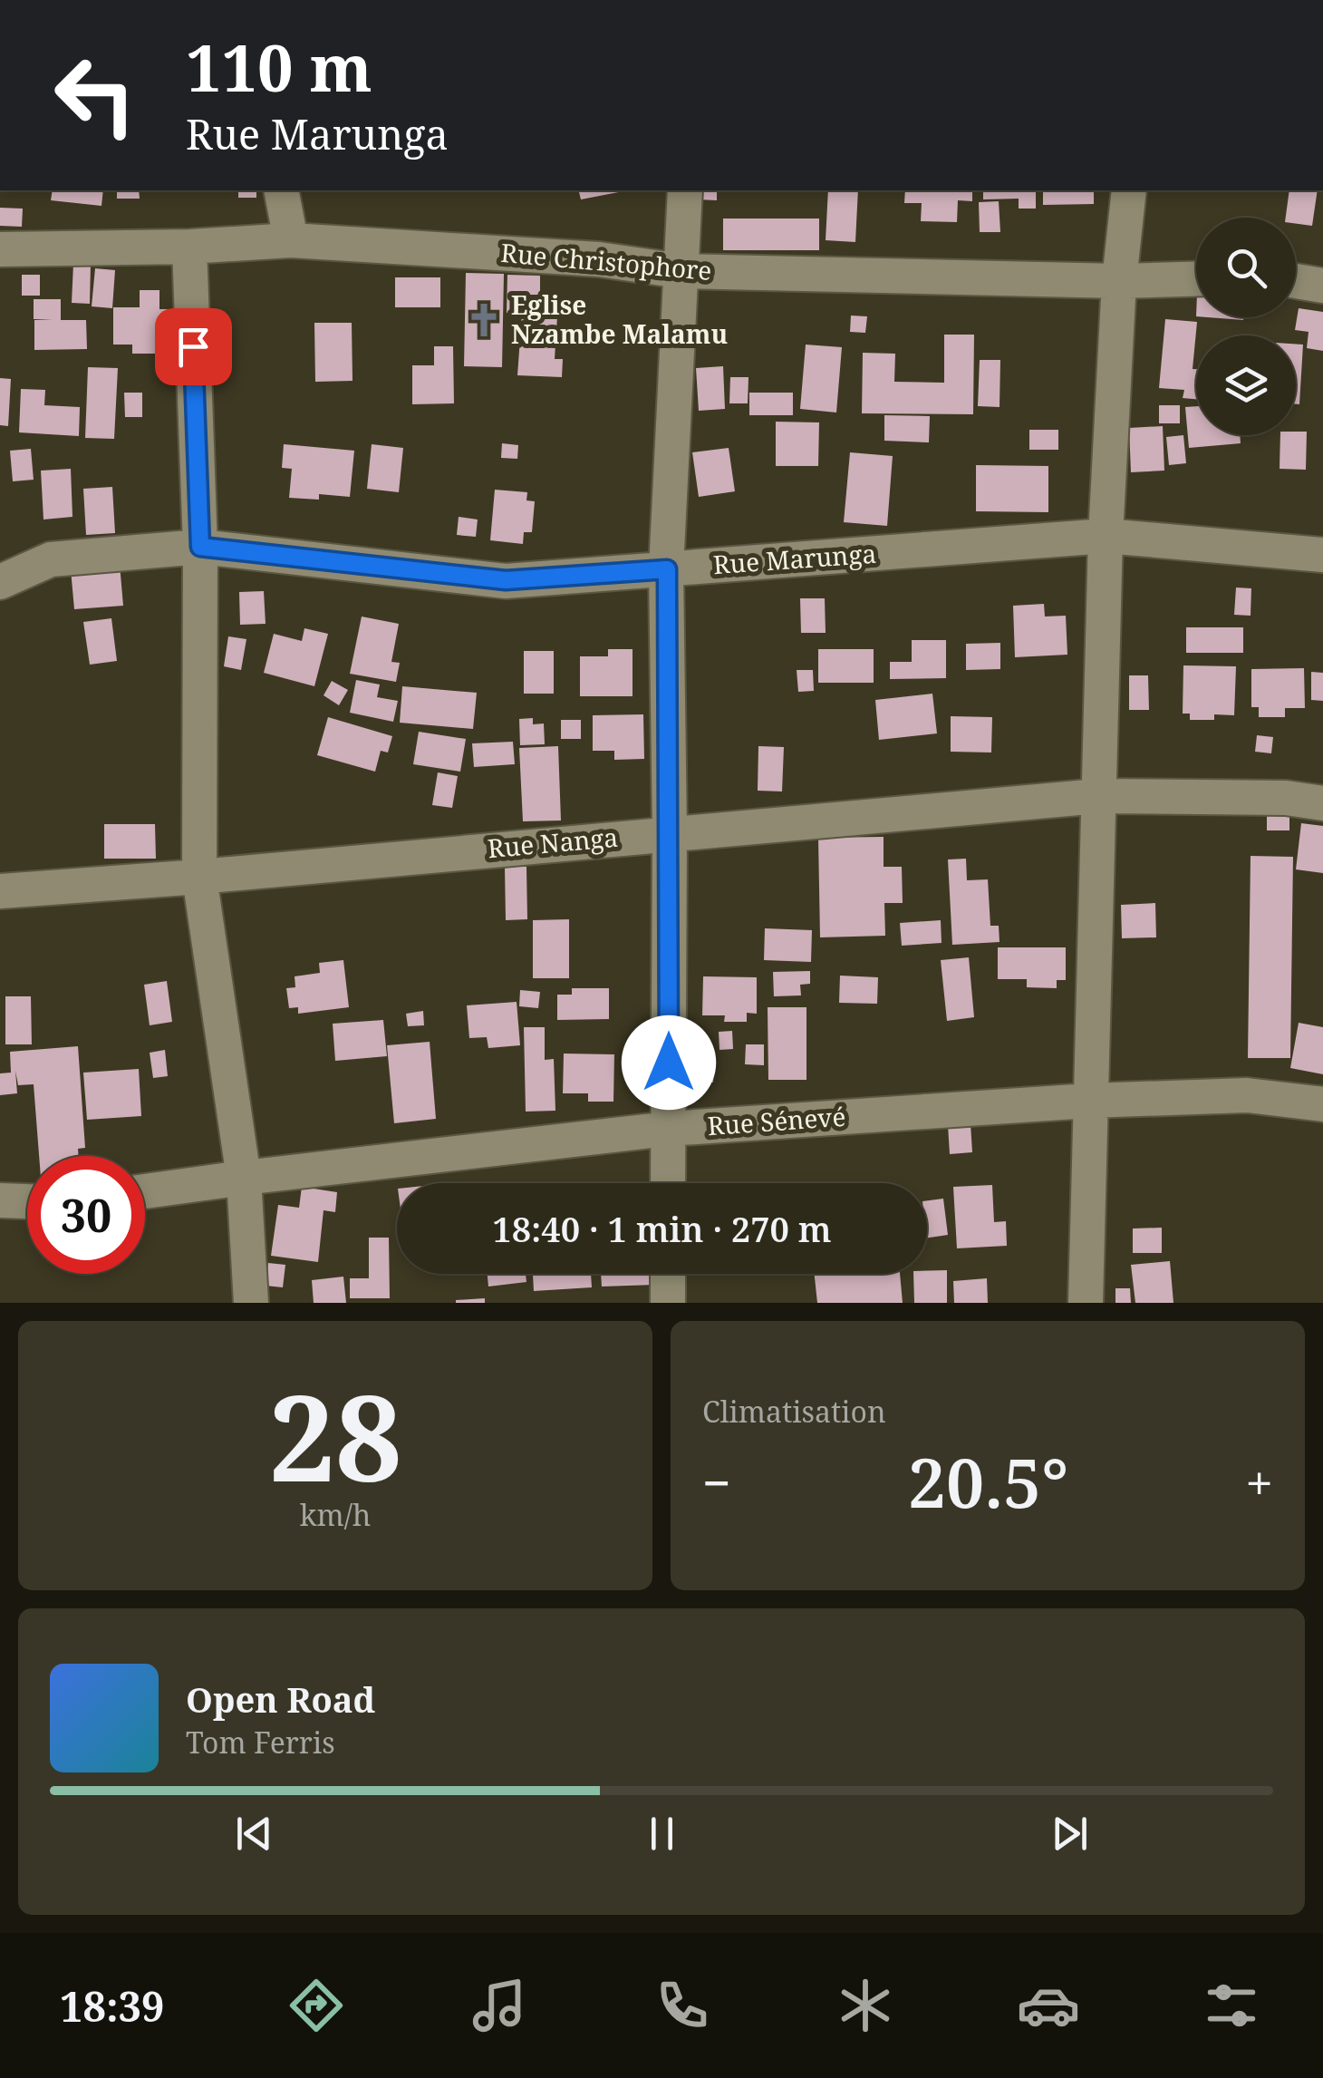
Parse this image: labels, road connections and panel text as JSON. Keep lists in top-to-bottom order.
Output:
{
  "streets": {
    "street": [
      "Rue Christophore",
      "Rue Marunga",
      "Rue Nanga",
      "Rue Sénevé"
    ]
  },
  "places": {
    "church": ["Eglise Nzambe Malamu"]
  },
  "page": {
    "turn": ["110 m", "Rue Marunga"],
    "limit": "30",
    "trip": "18:40 · 1 min · 270 m",
    "tile": [
      ["28", "km/h"],
      "Climatisation"
    ],
    "heat": ["−", "20.5°", "+"],
    "song": ["Open Road", "Tom Ferris"],
    "tabs": "18:39"
  }
}
